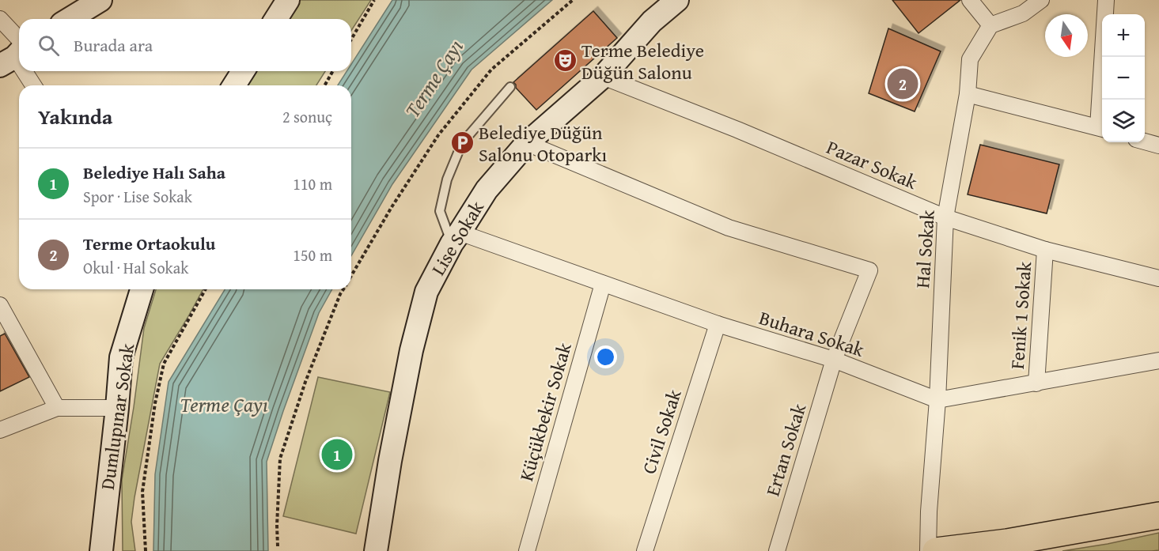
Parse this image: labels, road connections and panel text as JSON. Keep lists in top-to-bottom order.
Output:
{
  "streets": {
    "street": [
      "Pazar Sokak",
      "Lise Sokak",
      "Hal Sokak",
      "Fenik 1 Sokak",
      "Buhara Sokak",
      "Küçükbekir Sokak",
      "Dumlupınar Sokak",
      "Civil Sokak",
      "Ertan Sokak"
    ]
  },
  "crossings": [
    ["Pazar Sokak", "Lise Sokak"],
    ["Pazar Sokak", "Hal Sokak"],
    ["Pazar Sokak", "Fenik 1 Sokak"],
    ["Lise Sokak", "Buhara Sokak"],
    ["Lise Sokak", "Ertan Sokak"],
    ["Hal Sokak", "Buhara Sokak"],
    ["Buhara Sokak", "Küçükbekir Sokak"],
    ["Buhara Sokak", "Civil Sokak"],
    ["Buhara Sokak", "Ertan Sokak"]
  ],
  "water": ["Terme Çayı"],
  "places": {
    "theatre": ["Terme Belediye Düğün Salonu"],
    "parking": ["Belediye Düğün Salonu Otoparkı"]
  },
  "north": "bottom",
  "page": {
    "map_buttons": ["+", "−"],
    "search": "Burada ara",
    "pins": ["2", "1"],
    "heading": ["Yakında", "2 sonuç"],
    "list": [
      {
        "mark": "1",
        "name": "Belediye Halı Saha",
        "note": "Spor · Lise Sokak",
        "value": "110 m"
      },
      {
        "mark": "2",
        "name": "Terme Ortaokulu",
        "note": "Okul · Hal Sokak",
        "value": "150 m"
      }
    ]
  }
}
